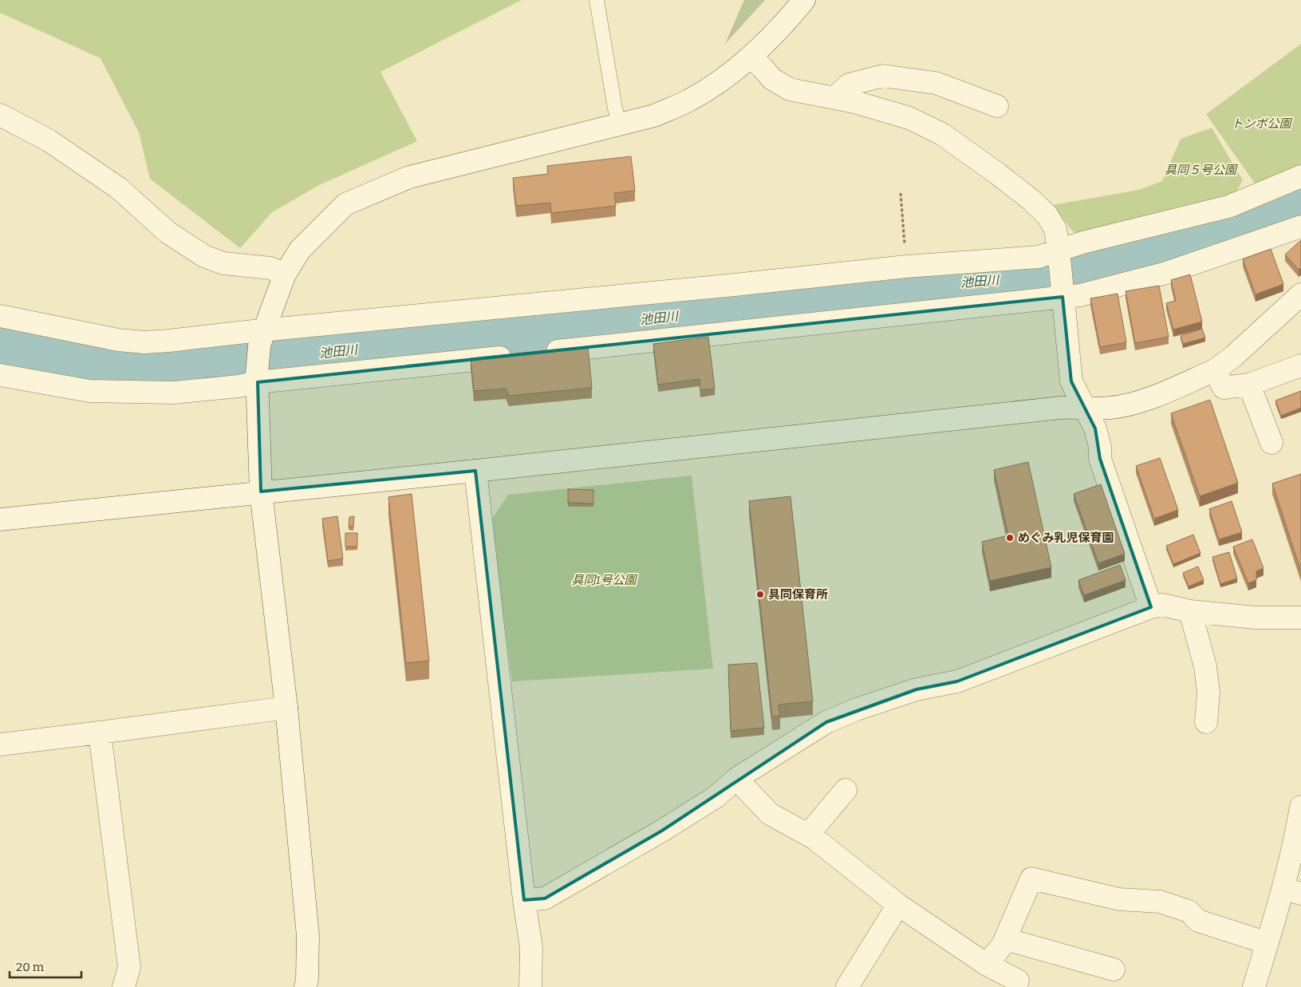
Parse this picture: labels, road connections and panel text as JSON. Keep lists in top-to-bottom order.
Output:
{
  "water": ["池田川"],
  "parks": ["トンボ公園", "具同５号公園", "具同1号公園"],
  "places": ["めぐみ乳児保育園", "具同保育所"],
  "scale_bar": "20 m"
}
